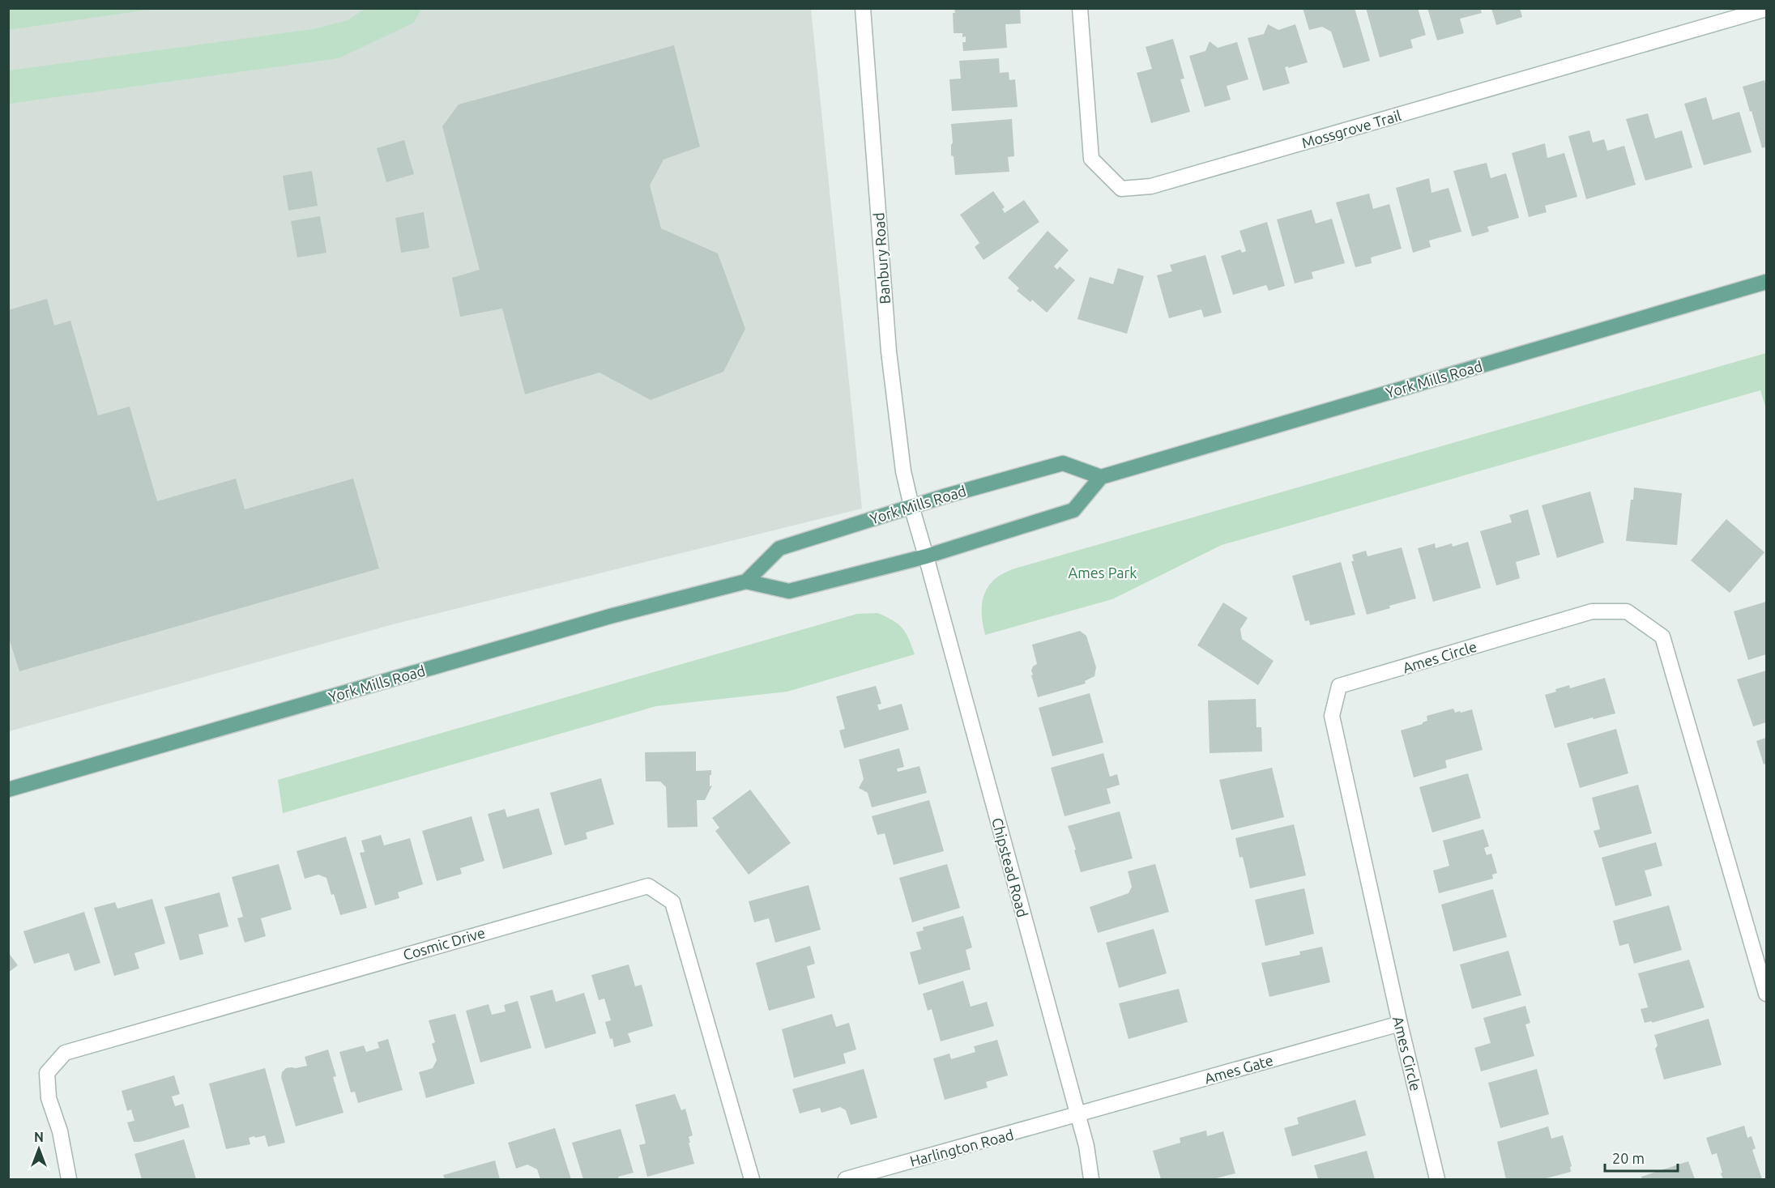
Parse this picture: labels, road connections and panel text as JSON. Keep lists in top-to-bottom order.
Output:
{
  "streets": {
    "main road": ["York Mills Road"],
    "street": [
      "Mossgrove Trail",
      "Banbury Road",
      "Ames Circle",
      "Chipstead Road",
      "Cosmic Drive",
      "Ames Gate",
      "Harlington Road"
    ]
  },
  "crossings": [
    ["Banbury Road", "York Mills Road"],
    ["Banbury Road", "Chipstead Road"],
    ["York Mills Road", "Chipstead Road"],
    ["Ames Circle", "Ames Gate"],
    ["Chipstead Road", "Ames Gate"],
    ["Chipstead Road", "Harlington Road"],
    ["Ames Gate", "Harlington Road"]
  ],
  "parks": ["Ames Park"],
  "scale_bar": "20 m",
  "north": "top"
}
